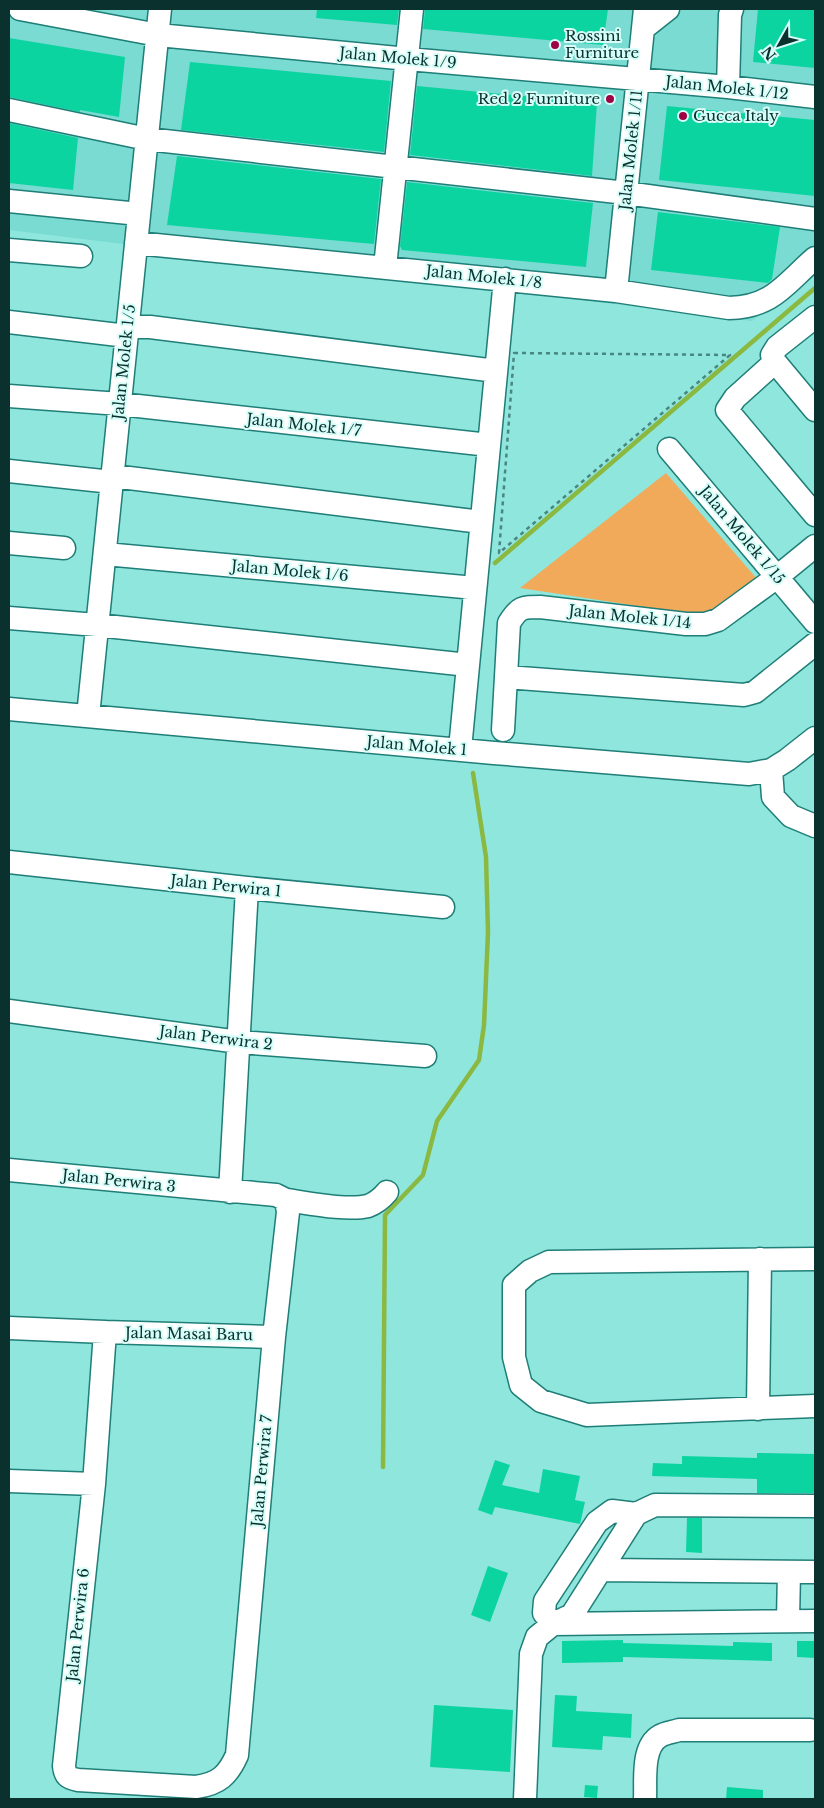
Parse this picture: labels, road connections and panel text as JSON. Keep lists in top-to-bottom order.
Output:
{
  "streets": {
    "street": [
      "Jalan Molek 1/9",
      "Jalan Molek 1/12",
      "Jalan Molek 1/11",
      "Jalan Molek 1/8",
      "Jalan Molek 1/5",
      "Jalan Molek 1/7",
      "Jalan Molek 1/15",
      "Jalan Molek 1/6",
      "Jalan Molek 1/14",
      "Jalan Molek 1",
      "Jalan Perwira 1",
      "Jalan Perwira 2",
      "Jalan Perwira 3",
      "Jalan Masai Baru",
      "Jalan Perwira 7",
      "Jalan Perwira 6"
    ]
  },
  "crossings": [
    ["Jalan Molek 1/9", "Jalan Molek 1/12"],
    ["Jalan Molek 1/9", "Jalan Molek 1/11"],
    ["Jalan Molek 1/9", "Jalan Molek 1/5"],
    ["Jalan Molek 1/12", "Jalan Molek 1/11"],
    ["Jalan Molek 1/11", "Jalan Molek 1/8"],
    ["Jalan Molek 1/8", "Jalan Molek 1/5"],
    ["Jalan Molek 1/5", "Jalan Molek 1/7"],
    ["Jalan Molek 1/5", "Jalan Molek 1/6"],
    ["Jalan Molek 1/5", "Jalan Molek 1"],
    ["Jalan Molek 1/15", "Jalan Molek 1/14"],
    ["Jalan Masai Baru", "Jalan Perwira 7"],
    ["Jalan Masai Baru", "Jalan Perwira 6"],
    ["Jalan Perwira 7", "Jalan Perwira 6"]
  ],
  "places": ["Rossini Furniture", "Red 2 Furniture", "Gucca Italy"],
  "north": "bottom left"
}
